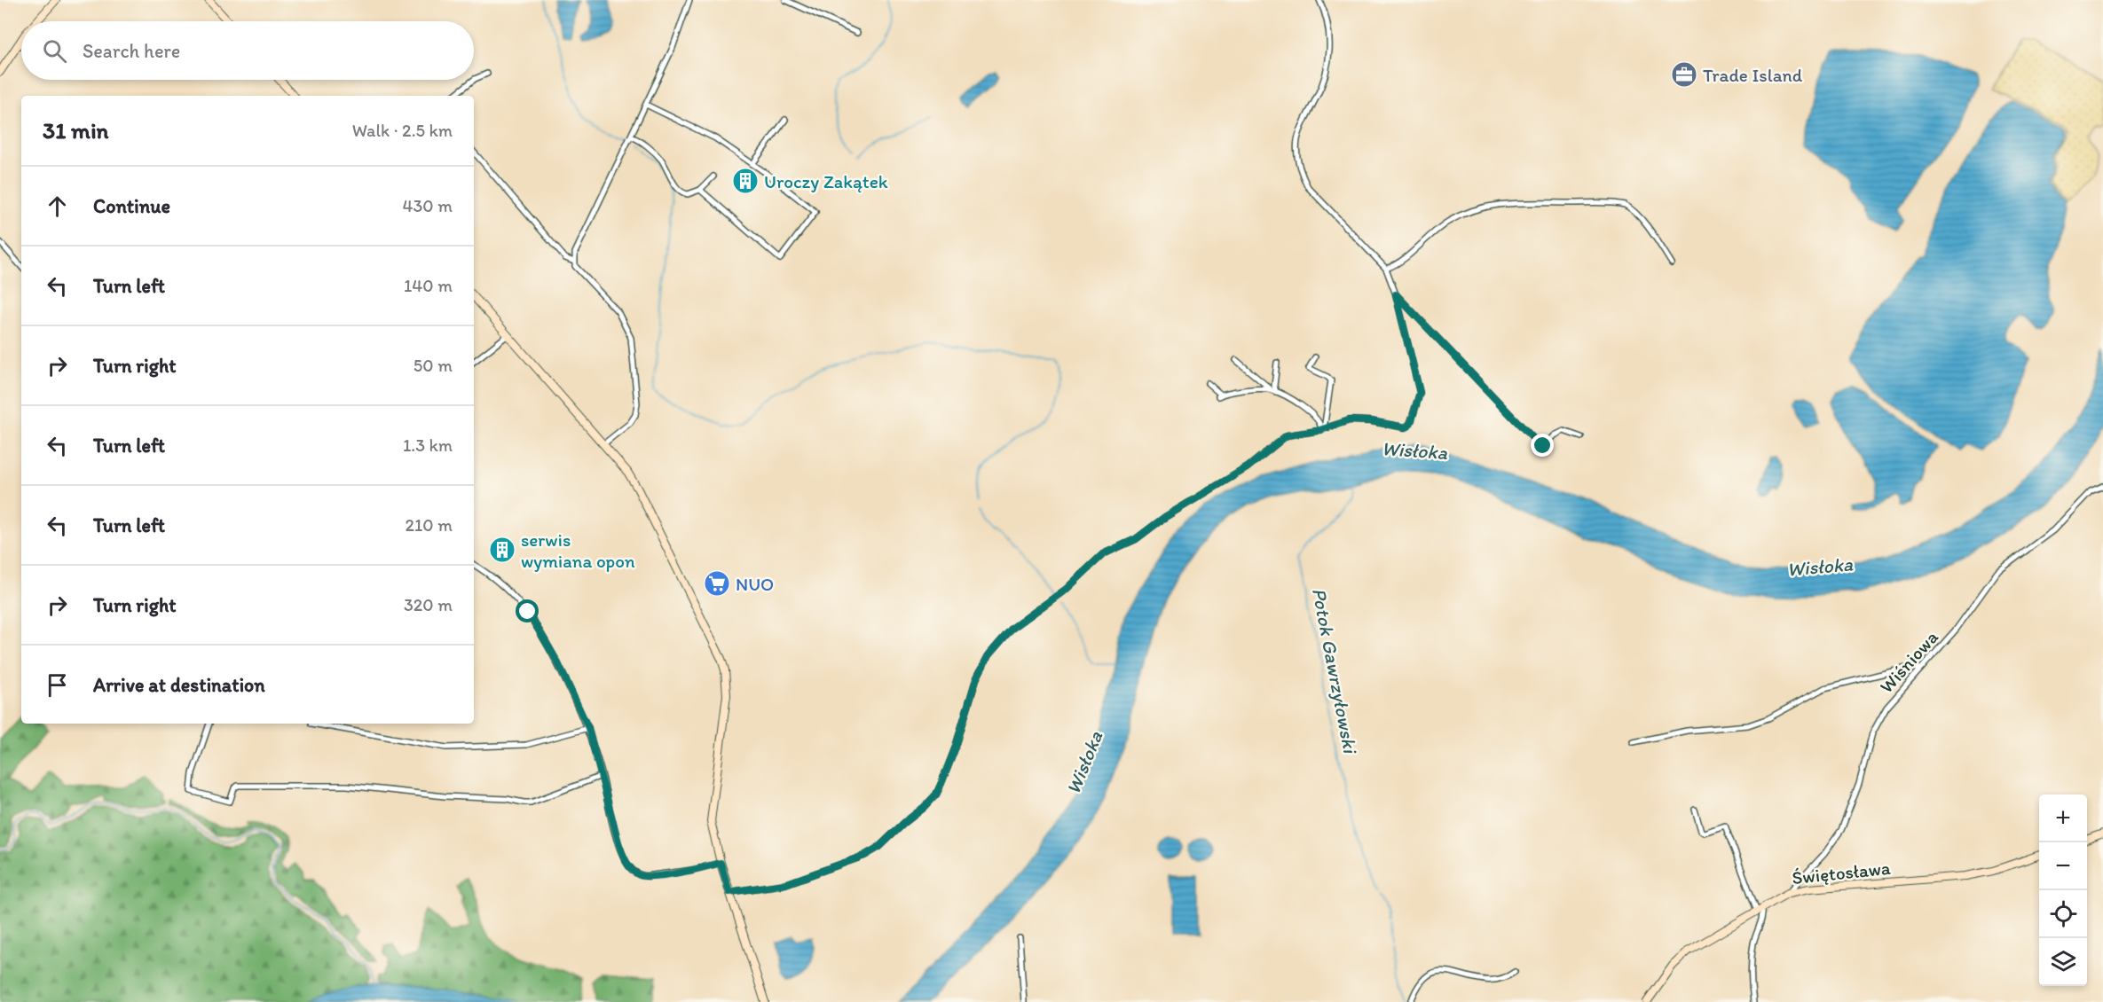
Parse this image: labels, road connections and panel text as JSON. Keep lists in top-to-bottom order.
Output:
{
  "streets": {
    "street": ["Wiśniowa", "Świętosława"]
  },
  "crossings": [
    ["Wiśniowa", "Świętosława"]
  ],
  "water": ["Wisłoka", "Potok Gawrzyłowski"],
  "places": {
    "office": ["Trade Island"],
    "building": ["Uroczy Zakątek", "serwis wymiana opon"],
    "supermarket": ["NUO"]
  },
  "page": {
    "search": "Search here",
    "heading": ["31 min", "Walk · 2.5 km"],
    "list": [
      ["Continue", "430 m"],
      ["Turn left", "140 m"],
      ["Turn right", "50 m"],
      ["Turn left", "1.3 km"],
      ["Turn left", "210 m"],
      ["Turn right", "320 m"],
      "Arrive at destination"
    ],
    "map_buttons": ["+", "−"]
  }
}
